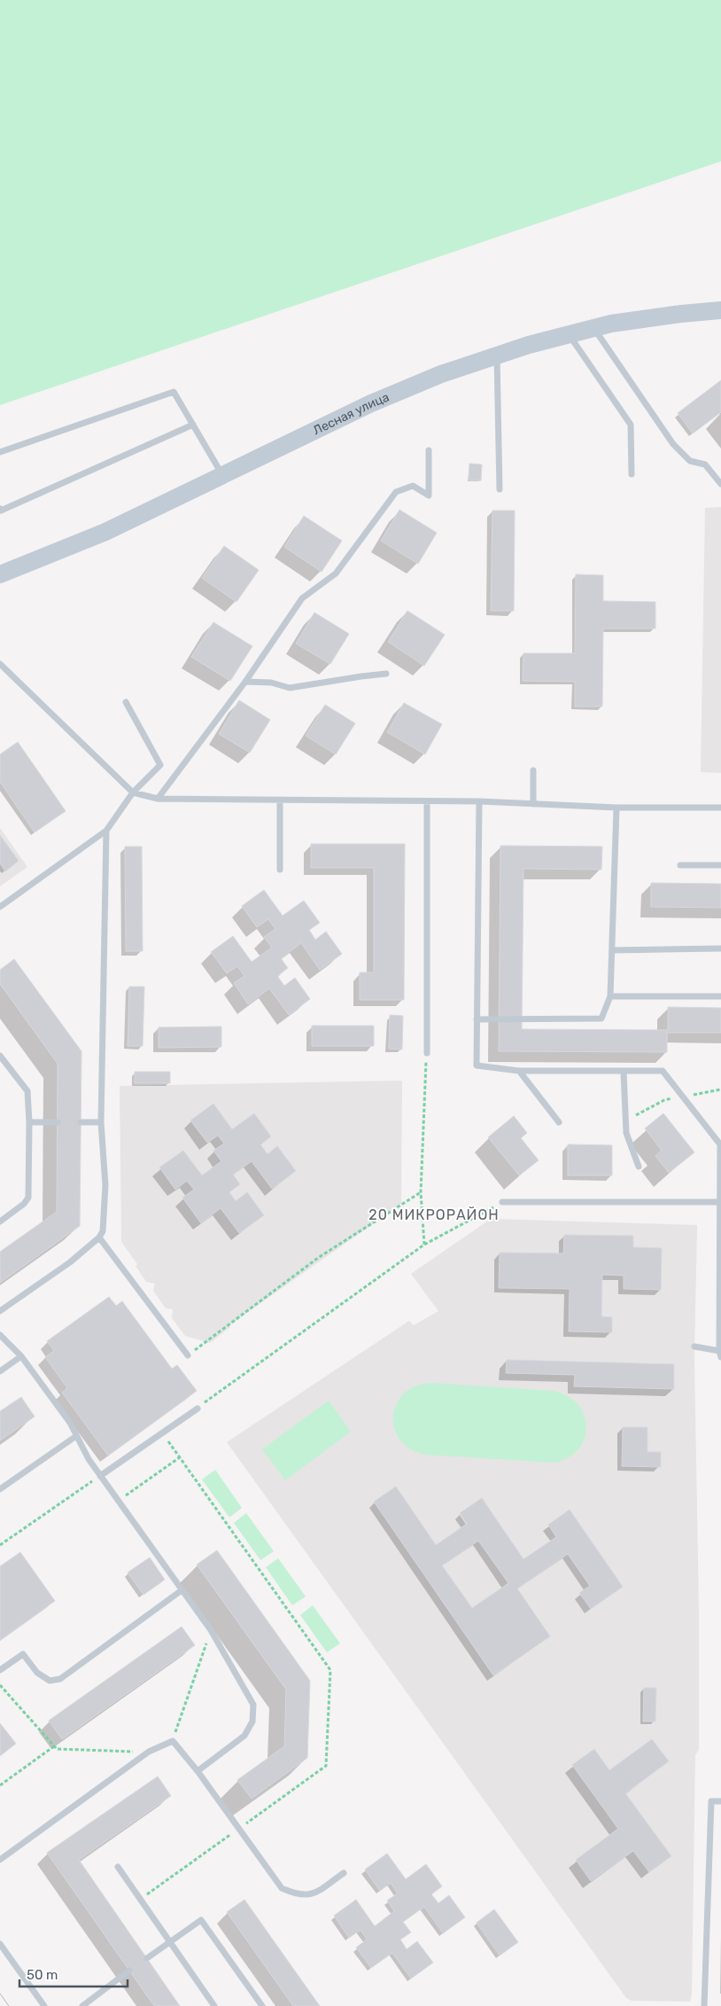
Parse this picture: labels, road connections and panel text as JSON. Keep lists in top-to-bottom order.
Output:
{
  "streets": {
    "main road": ["Лесная улица"]
  },
  "districts": ["20 МИКРОРАЙОН"],
  "scale_bar": "50 m"
}
